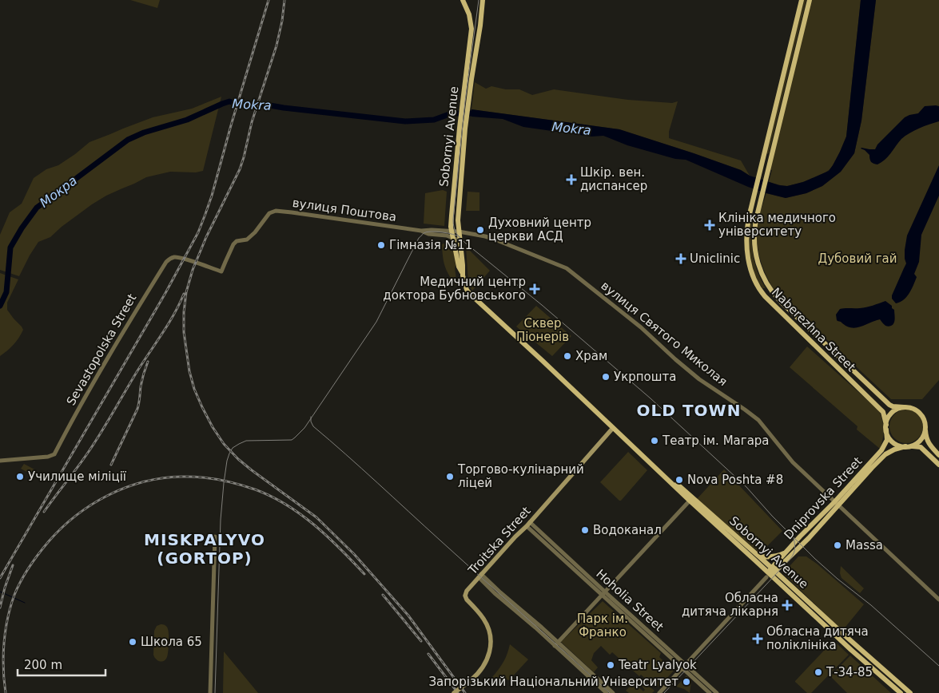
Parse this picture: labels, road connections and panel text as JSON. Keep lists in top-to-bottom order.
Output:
{
  "streets": {
    "main road": [
      "Sobornyi Avenue",
      "Naberezhna Street",
      "Dniprovska Street",
      "Troitska Street"
    ],
    "street": [
      "вулиця Поштова",
      "вулиця Святого Миколая",
      "Sevastopolska Street",
      "Hoholia Street"
    ]
  },
  "crossings": [
    ["Sobornyi Avenue", "вулиця Поштова"],
    ["Sobornyi Avenue", "вулиця Святого Миколая"],
    ["Sobornyi Avenue", "Dniprovska Street"],
    ["Sobornyi Avenue", "Troitska Street"],
    ["вулиця Поштова", "вулиця Святого Миколая"],
    ["вулиця Поштова", "Sevastopolska Street"],
    ["Naberezhna Street", "Dniprovska Street"],
    ["вулиця Святого Миколая", "Dniprovska Street"],
    ["Dniprovska Street", "Hoholia Street"],
    ["Troitska Street", "Hoholia Street"]
  ],
  "districts": ["OLD TOWN", "MISKPALYVO (GORTOP)"],
  "water": ["Mokra", "Мокра"],
  "parks": ["Дубовий гай", "Сквер Піонерів", "Парк ім. Франко"],
  "places": {
    "health": [
      "Шкір. вен. диспансер",
      "Клініка медичного університету",
      "Uniclinic",
      "Медичний центр доктора Бубновського",
      "Обласна дитяча лікарня",
      "Обласна дитяча поліклініка"
    ],
    "other": [
      "Духовний центр церкви АСД",
      "Гімназія №11",
      "Храм",
      "Укрпошта",
      "Театр ім. Магара",
      "Училище міліції",
      "Торгово-кулінарний ліцей",
      "Nova Poshta #8",
      "Водоканал",
      "Massa",
      "Школа 65",
      "Teatr Lyalyok",
      "Т-34-85",
      "Запорізький Національний Університет"
    ]
  },
  "scale_bar": "200 m"
}
